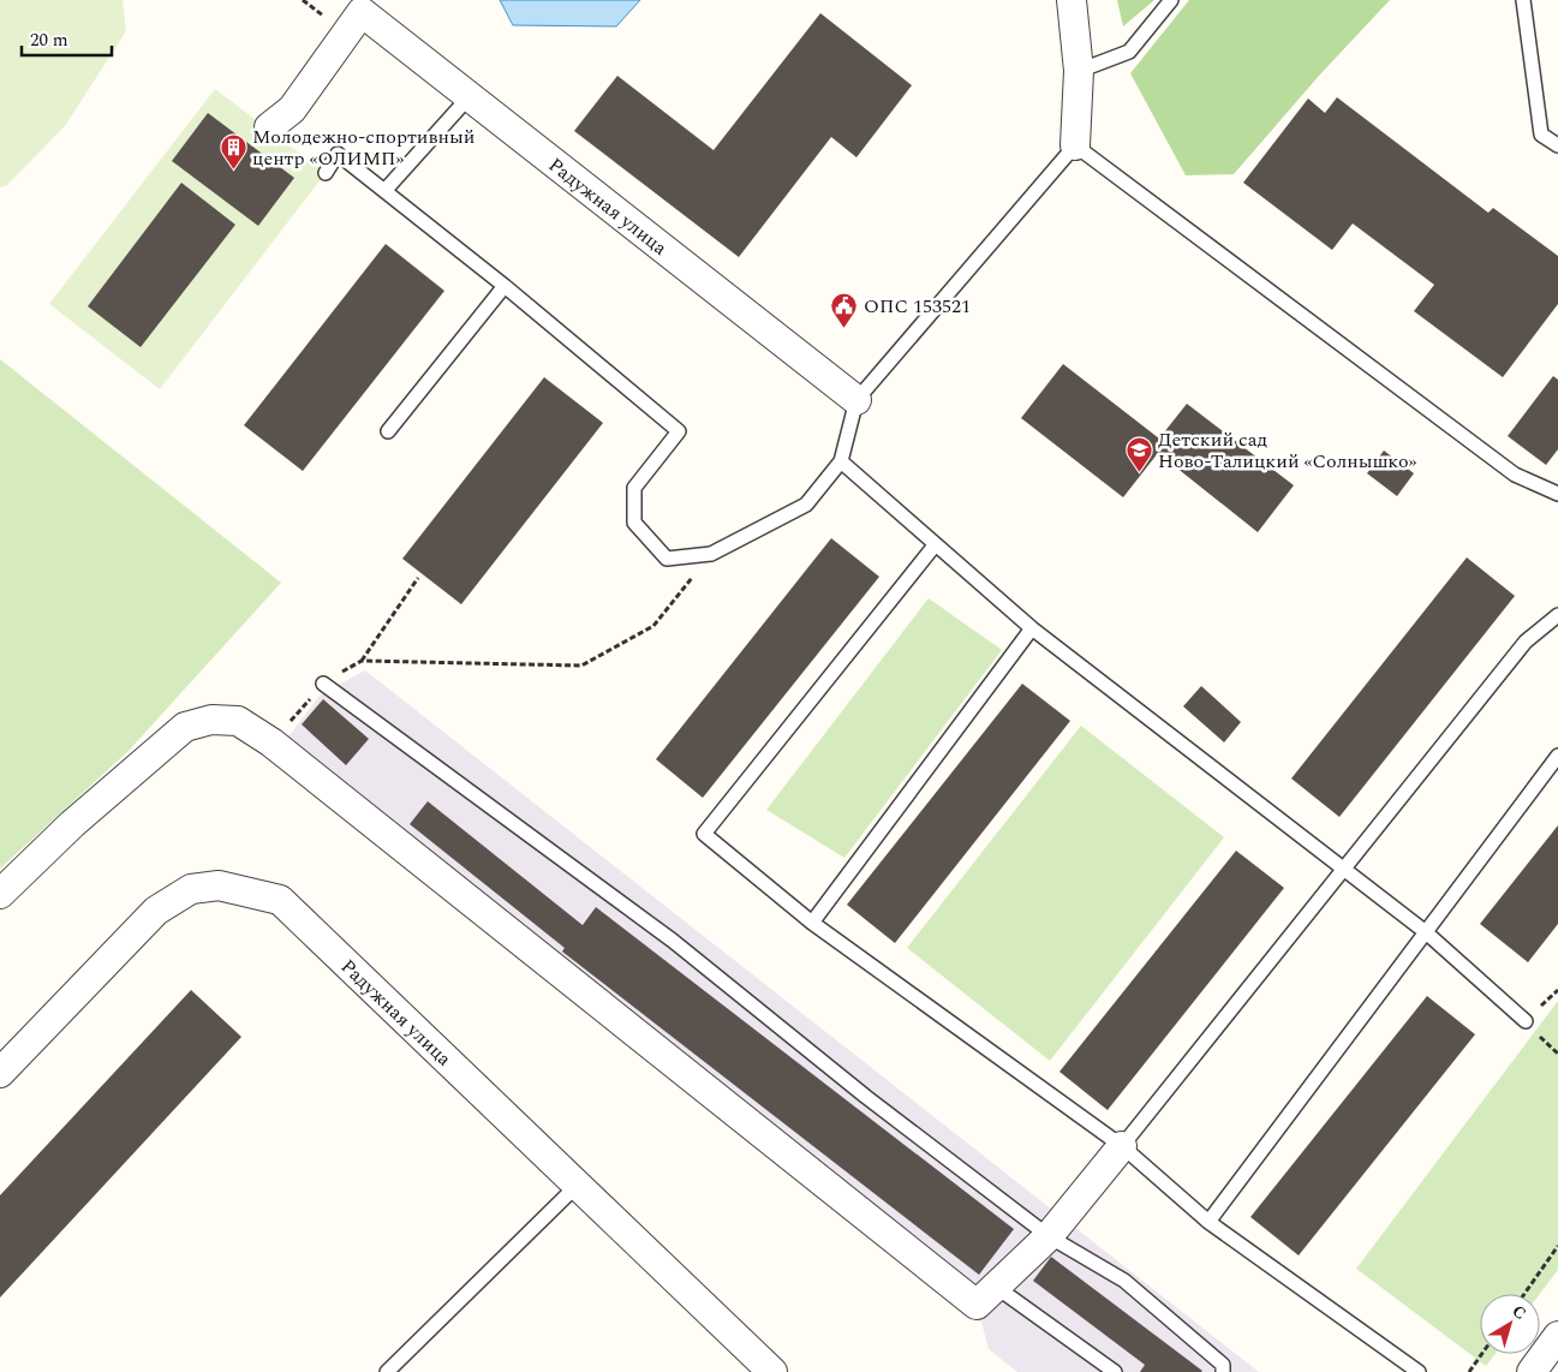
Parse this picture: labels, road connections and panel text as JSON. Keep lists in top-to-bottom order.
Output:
{
  "streets": {
    "street": ["Радужная улица"]
  },
  "places": {
    "building": ["Молодежно-спортивный центр «ОЛИМП»"],
    "public building": ["ОПС 153521"],
    "school or university": ["Детский сад Ново-Талицкий «Солнышко»"]
  },
  "scale_bar": "20 m",
  "north": "top right"
}
